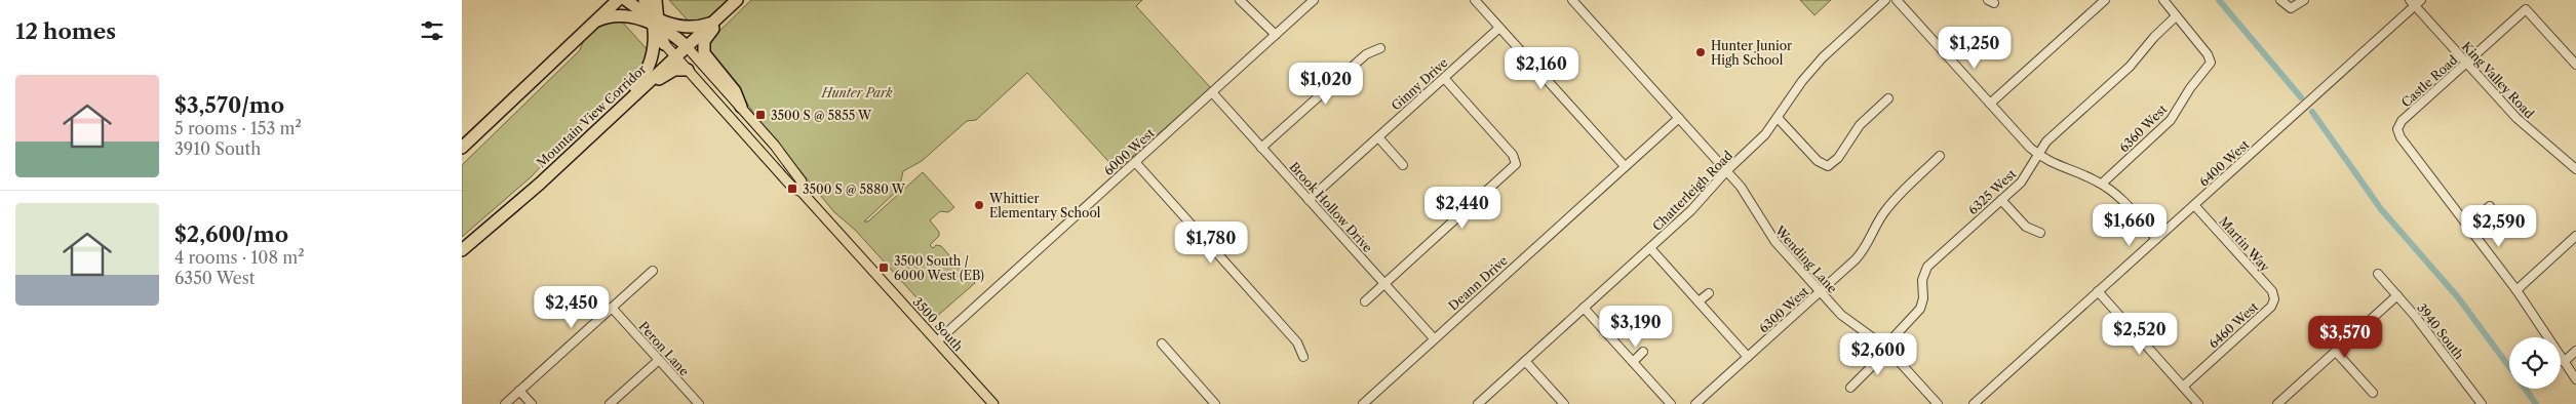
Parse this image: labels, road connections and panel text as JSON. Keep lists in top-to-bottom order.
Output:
{
  "streets": {
    "highway": ["Mountain View Corridor"],
    "main road": ["3500 South"],
    "street": [
      "King Valley Road",
      "Castle Road",
      "Ginny Drive",
      "6360 West",
      "6000 West",
      "6400 West",
      "Chatterleigh Road",
      "6325 West",
      "Brook Hollow Drive",
      "Martin Way",
      "Wending Lane",
      "Deann Drive",
      "6300 West",
      "6460 West",
      "3940 South",
      "Peron Lane"
    ]
  },
  "crossings": [
    ["King Valley Road", "Castle Road"],
    ["King Valley Road", "6400 West"],
    ["Ginny Drive", "Brook Hollow Drive"],
    ["Mountain View Corridor", "3500 South"],
    ["6360 West", "6325 West"],
    ["6000 West", "Brook Hollow Drive"],
    ["6000 West", "3500 South"],
    ["6400 West", "Martin Way"],
    ["Chatterleigh Road", "Wending Lane"],
    ["6325 West", "Wending Lane"],
    ["Brook Hollow Drive", "Deann Drive"],
    ["Martin Way", "6460 West"],
    ["Wending Lane", "Deann Drive"],
    ["Wending Lane", "6300 West"]
  ],
  "parks": ["Hunter Park"],
  "places": {
    "other": ["Hunter Junior High School", "Whittier Elementary School"],
    "transit": ["3500 S @ 5855 W", "3500 S @ 5880 W", "3500 South / 6000 West (EB)"]
  },
  "page": {
    "heading": "12 homes",
    "price": [
      "$1,250",
      "$2,160",
      "$1,020",
      "$2,440",
      "$1,660",
      "$2,590",
      "$1,780",
      "$2,450",
      "$3,190",
      "$2,520",
      "$3,570",
      "$2,600"
    ],
    "list": [
      {
        "name": "$3,570/mo",
        "note": "5 rooms · 153 m² · 3910 South"
      },
      {
        "name": "$2,600/mo",
        "note": "4 rooms · 108 m² · 6350 West"
      }
    ]
  }
}
